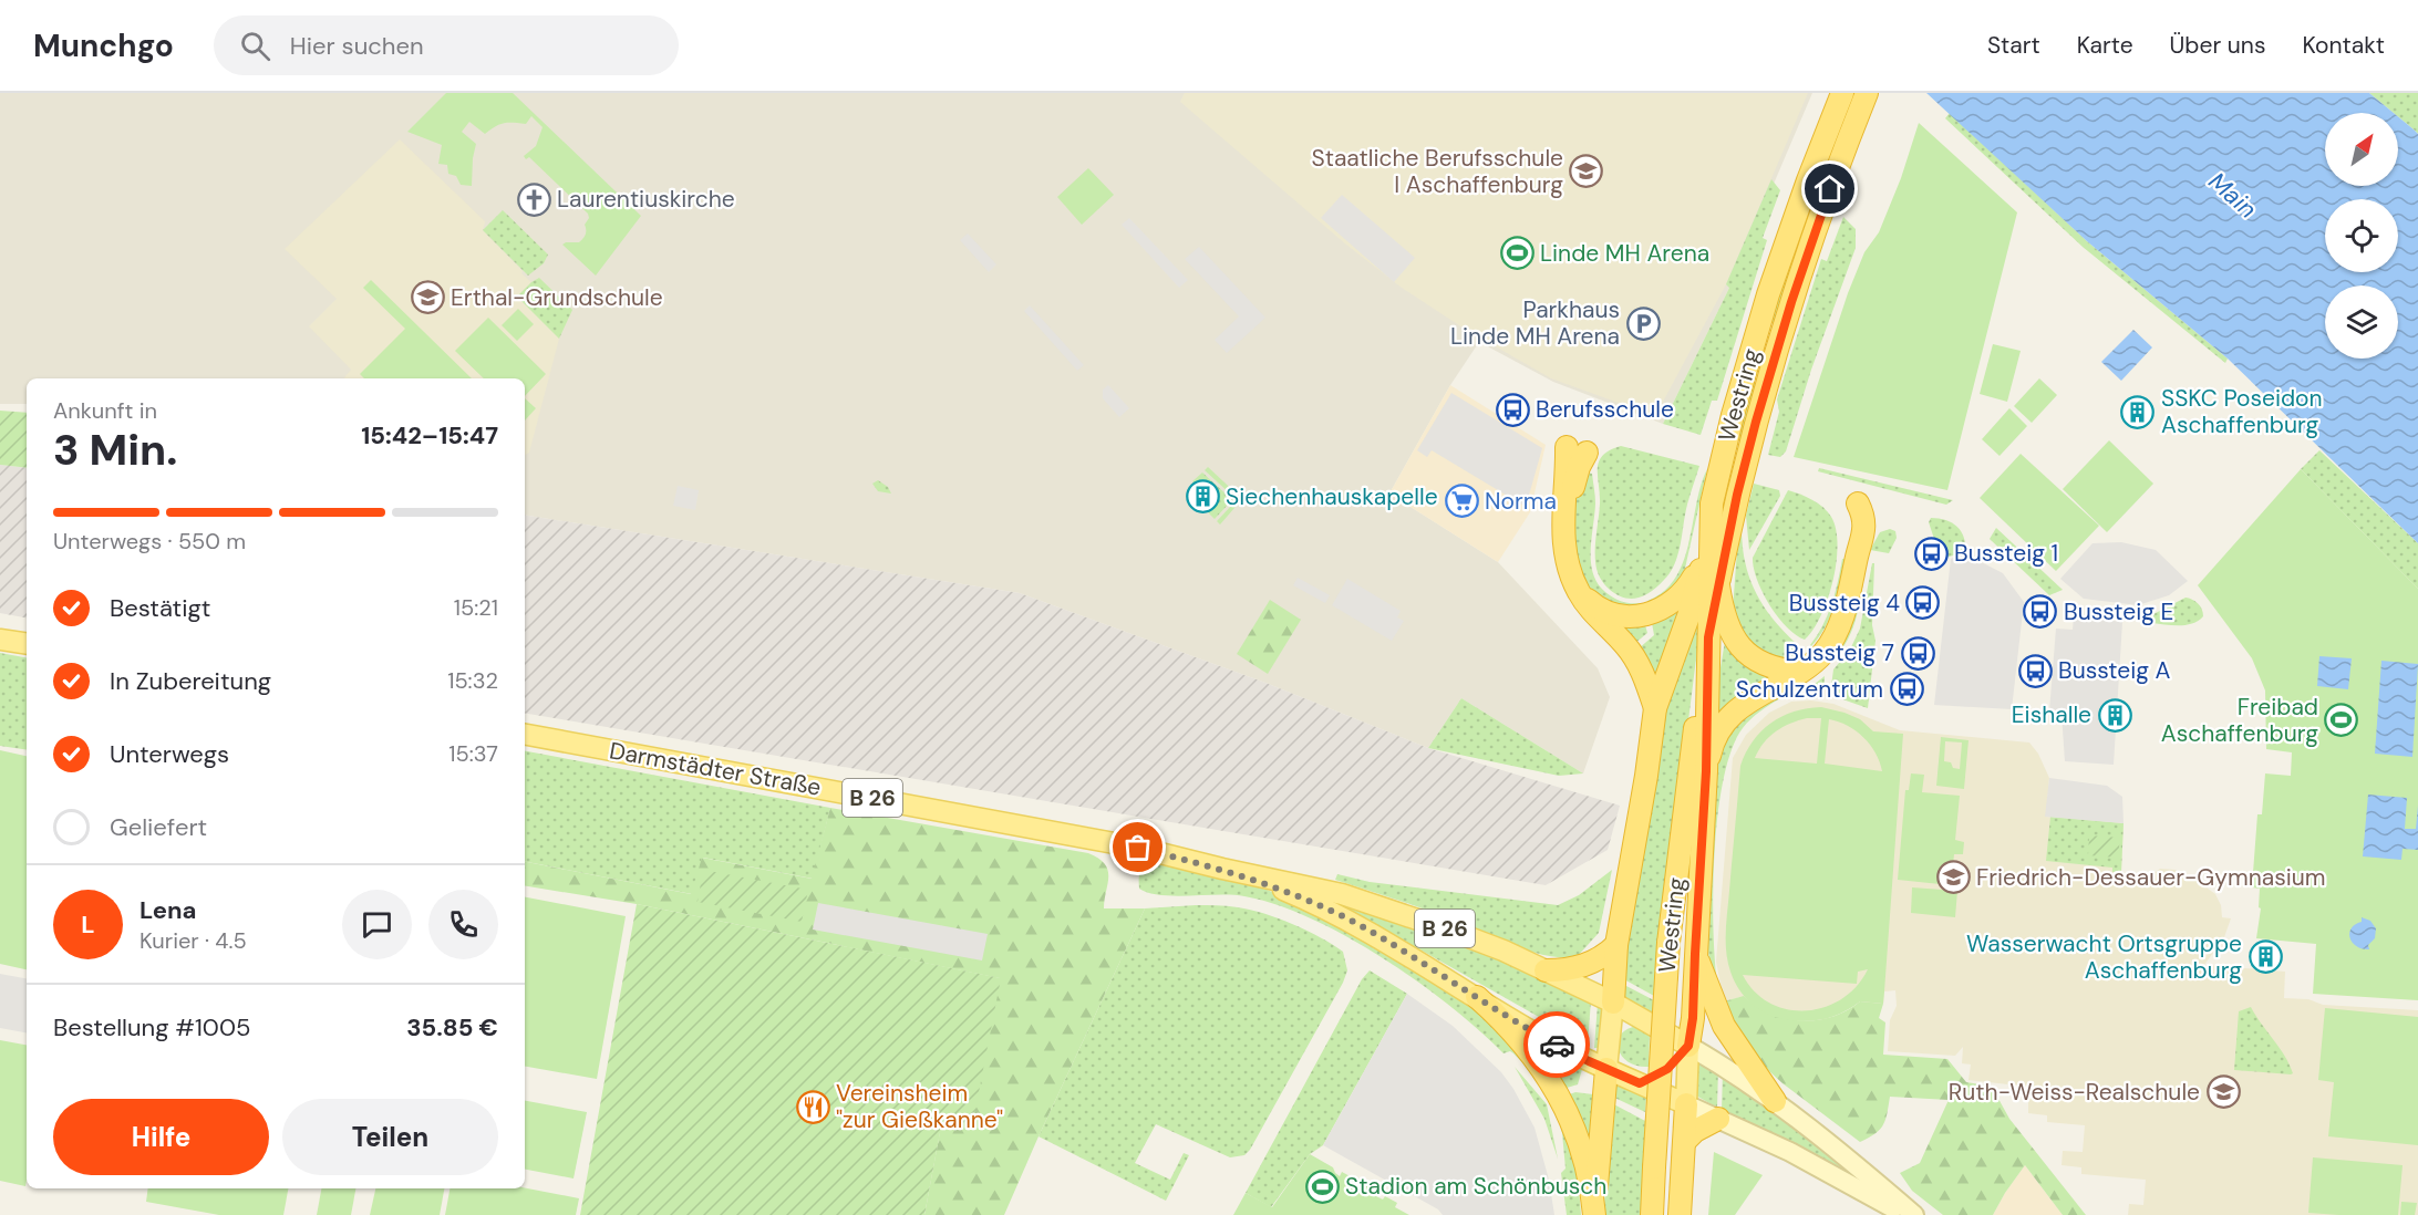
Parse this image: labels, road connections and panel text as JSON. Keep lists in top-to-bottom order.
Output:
{
  "streets": {
    "highway": ["Westring", "B 26"],
    "main road": ["Darmstädter Straße"]
  },
  "crossings": [
    ["Darmstädter Straße", "B 26"]
  ],
  "water": ["Main"],
  "places": {
    "school or university": [
      "Staatliche Berufsschule I Aschaffenburg",
      "Erthal-Grundschule",
      "Friedrich-Dessauer-Gymnasium",
      "Ruth-Weiss-Realschule"
    ],
    "church": ["Laurentiuskirche"],
    "sports": ["Linde MH Arena", "Freibad Aschaffenburg", "Stadion am Schönbusch"],
    "parking": ["Parkhaus Linde MH Arena"],
    "bus stop": [
      "Berufsschule",
      "Bussteig 1",
      "Bussteig 4",
      "Bussteig E",
      "Bussteig 7",
      "Bussteig A",
      "Schulzentrum"
    ],
    "building": [
      "SSKC Poseidon Aschaffenburg",
      "Siechenhauskapelle",
      "Eishalle",
      "Wasserwacht Ortsgruppe Aschaffenburg"
    ],
    "supermarket": ["Norma"],
    "restaurant": ["Vereinsheim \"zur Gießkanne\""]
  },
  "north": "top right",
  "page": {
    "header": "Munchgo",
    "search": "Hier suchen",
    "nav": [
      "Start",
      "Karte",
      "Über uns",
      "Kontakt"
    ],
    "heading": ["3 Min.", "Ankunft in", "15:42–15:47"],
    "panel": [
      "Lena",
      "Kurier · 4.5",
      "Bestellung #1005",
      "35.85 €"
    ],
    "bar": "Unterwegs · 550 m",
    "list": [
      ["Bestätigt", "15:21"],
      ["In Zubereitung", "15:32"],
      ["Unterwegs", "15:37"],
      "Geliefert"
    ],
    "round": "L",
    "buttons": ["Hilfe", "Teilen"]
  }
}
